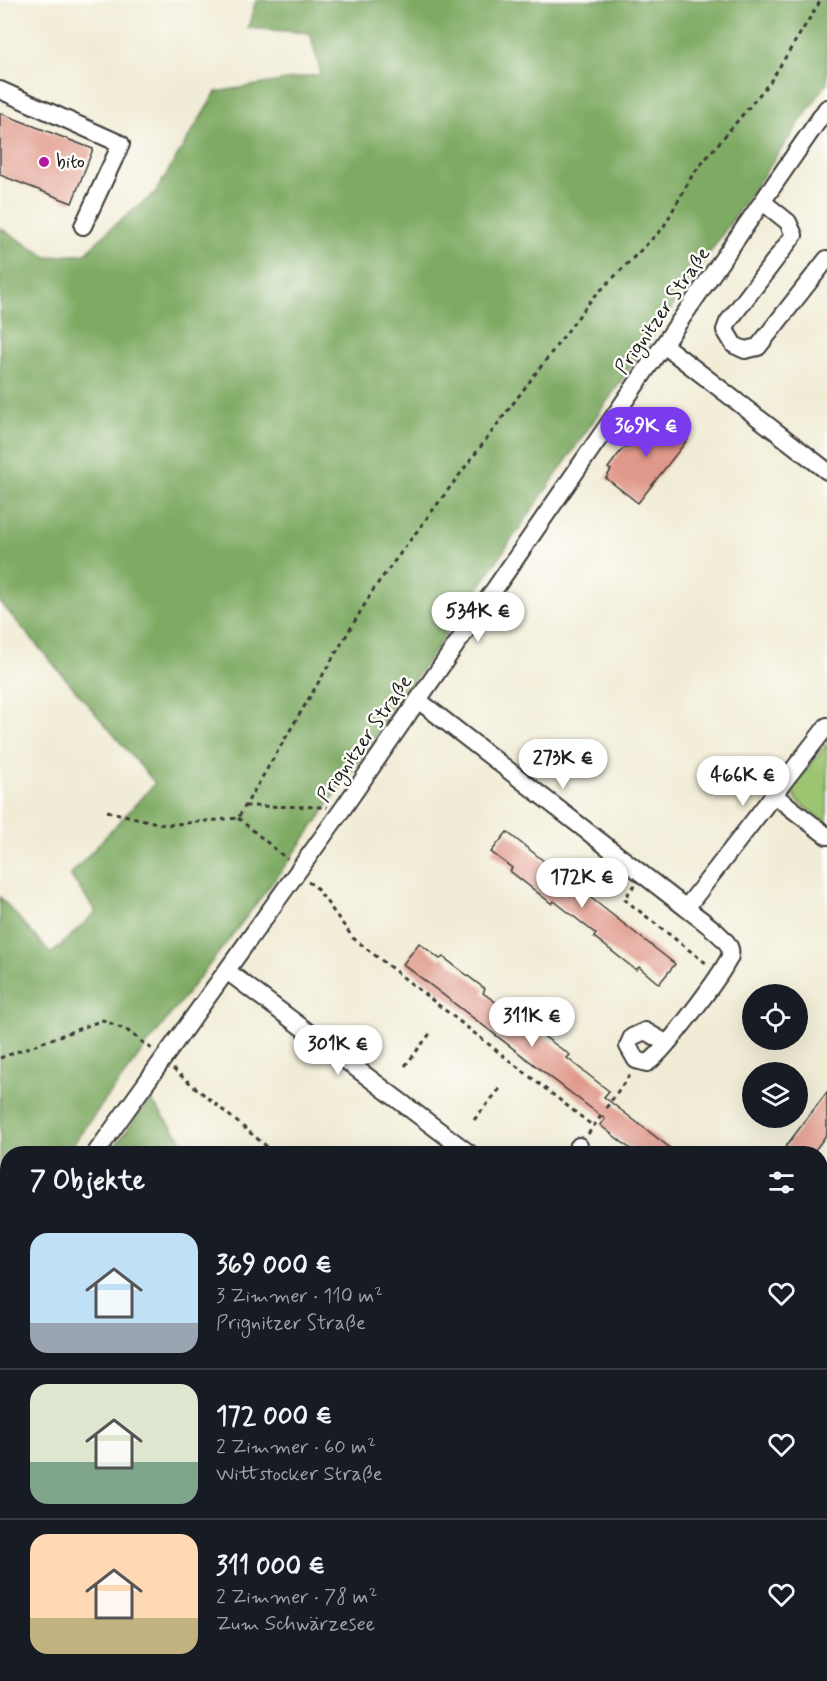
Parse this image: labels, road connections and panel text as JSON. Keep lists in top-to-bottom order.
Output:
{
  "streets": {
    "street": ["Prignitzer Straße"]
  },
  "places": ["bito"],
  "page": {
    "price": [
      "369K €",
      "534K €",
      "273K €",
      "466K €",
      "172K €",
      "311K €",
      "301K €"
    ],
    "heading": "7 Objekte",
    "list": [
      {
        "name": "369 000 €",
        "note": "3 Zimmer · 110 m² · Prignitzer Straße"
      },
      {
        "name": "172 000 €",
        "note": "2 Zimmer · 60 m² · Wittstocker Straße"
      },
      {
        "name": "311 000 €",
        "note": "2 Zimmer · 78 m² · Zum Schwärzesee"
      }
    ]
  }
}
